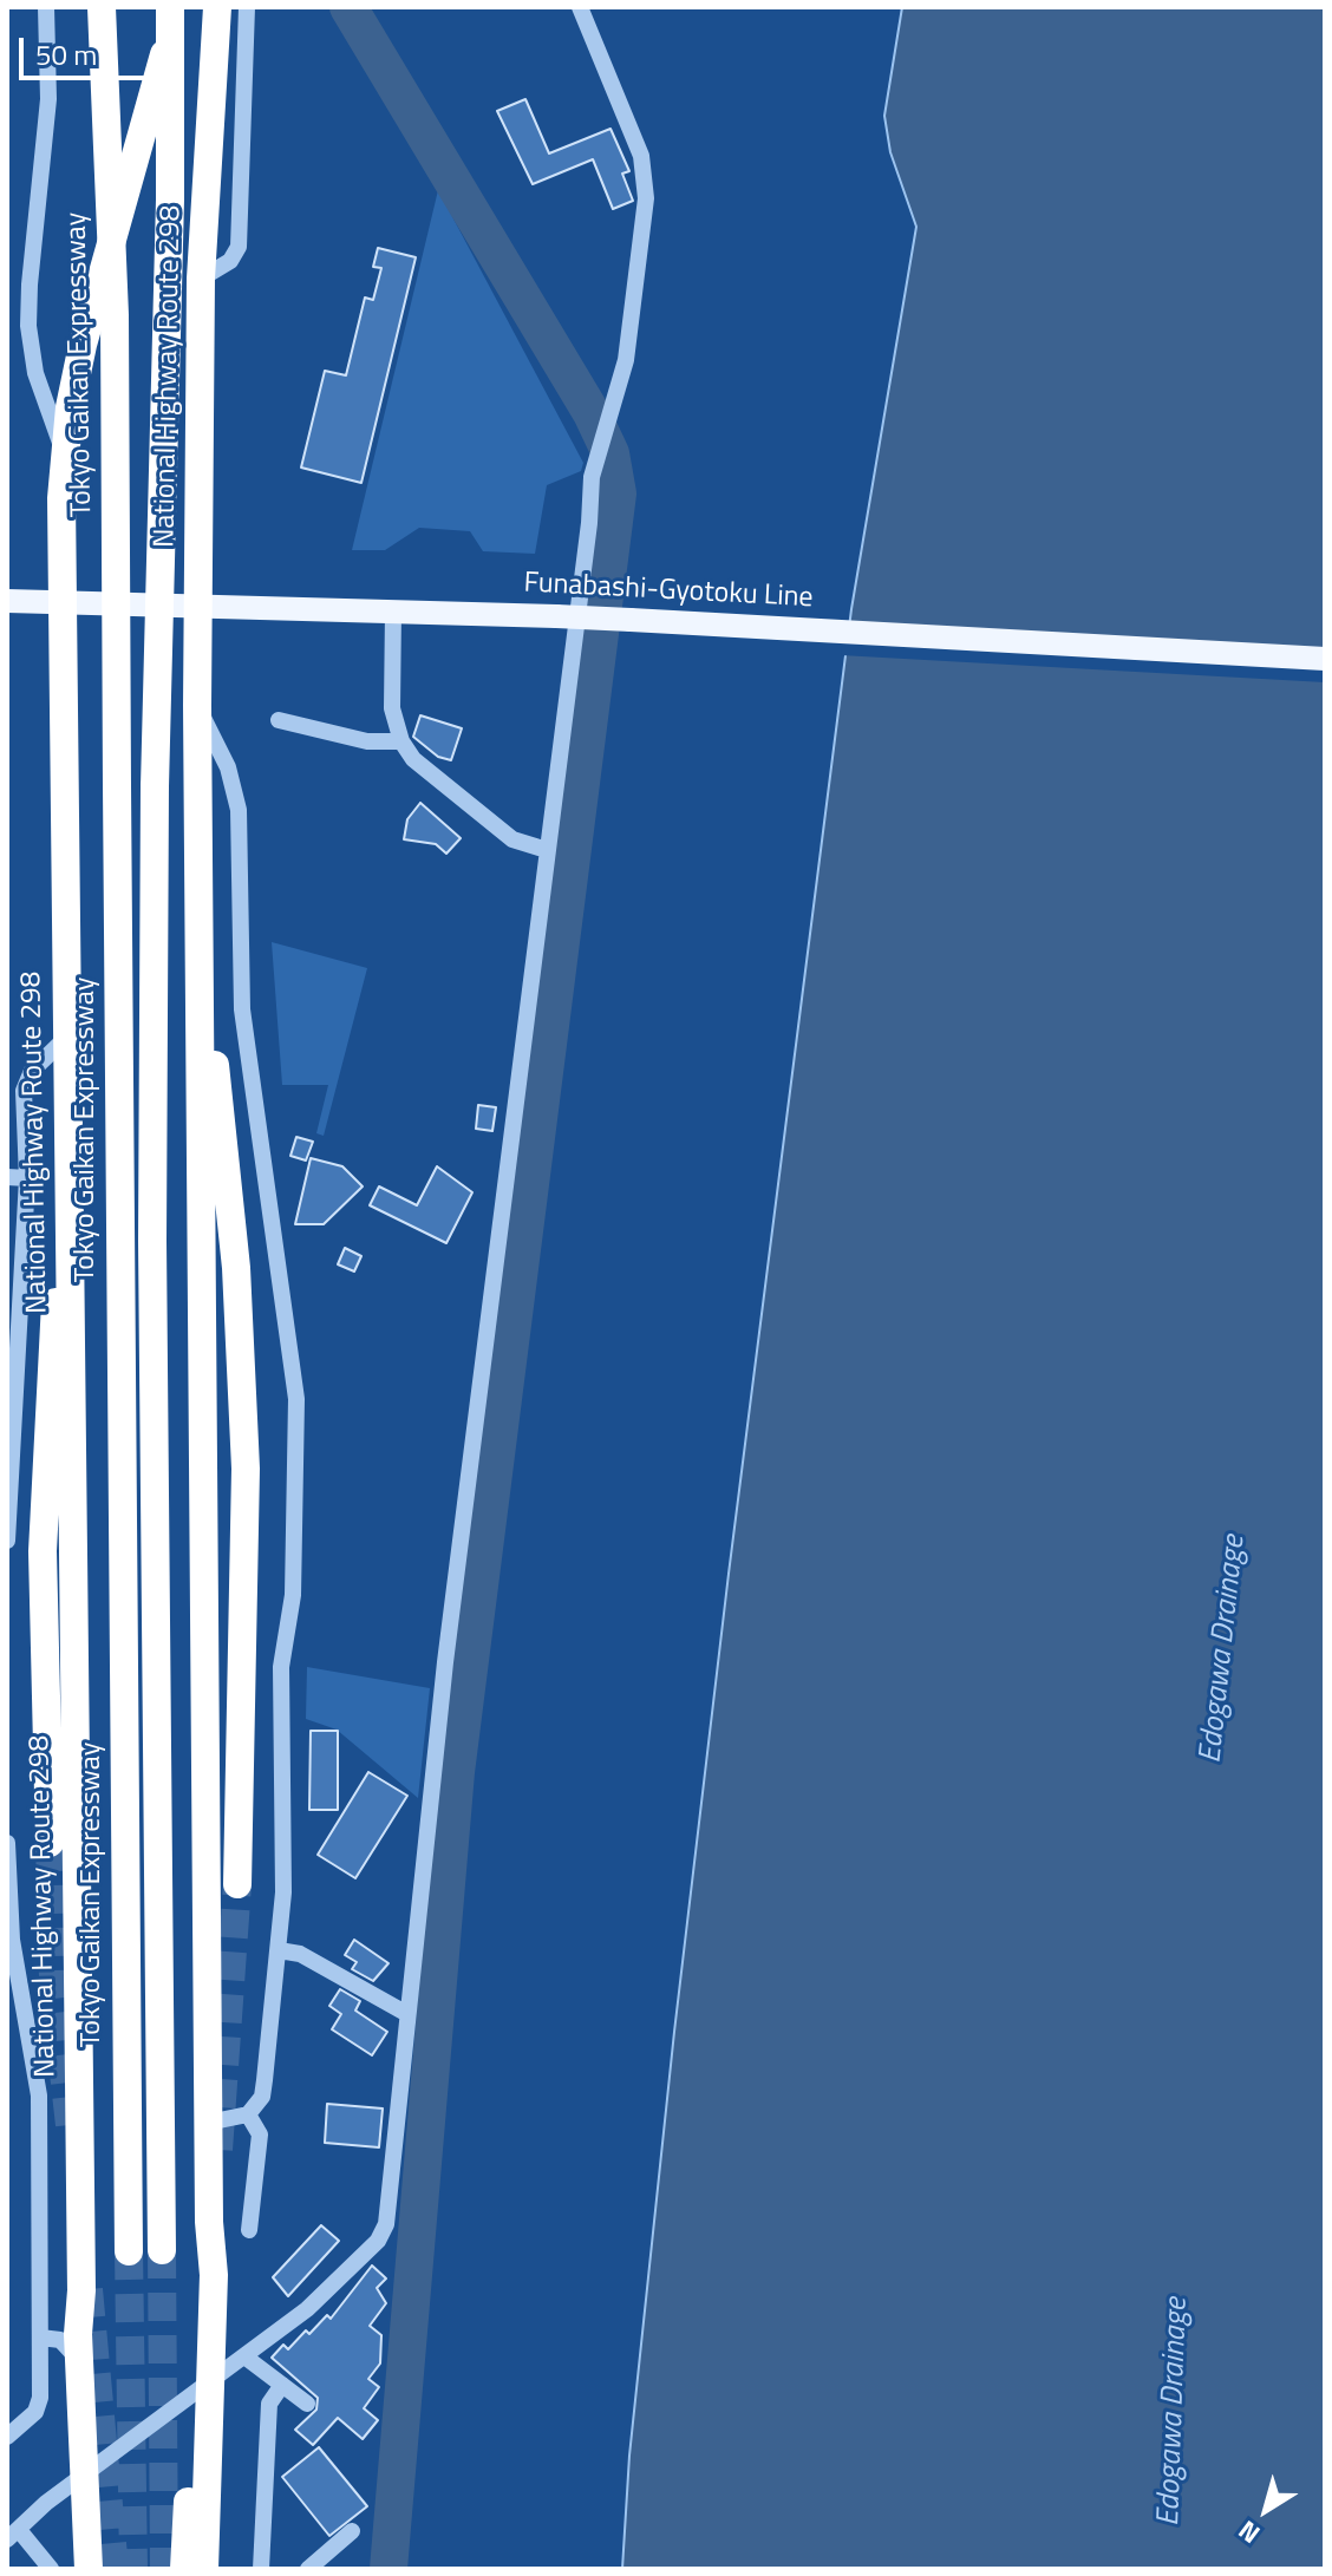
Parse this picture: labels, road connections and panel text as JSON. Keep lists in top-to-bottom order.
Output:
{
  "streets": {
    "highway": ["Tokyo Gaikan Expressway", "National Highway Route 298"],
    "main road": ["Funabashi-Gyotoku Line"]
  },
  "crossings": [
    ["National Highway Route 298", "Funabashi-Gyotoku Line"]
  ],
  "water": ["Edogawa Drainage"],
  "scale_bar": "50 m",
  "north": "bottom left"
}
